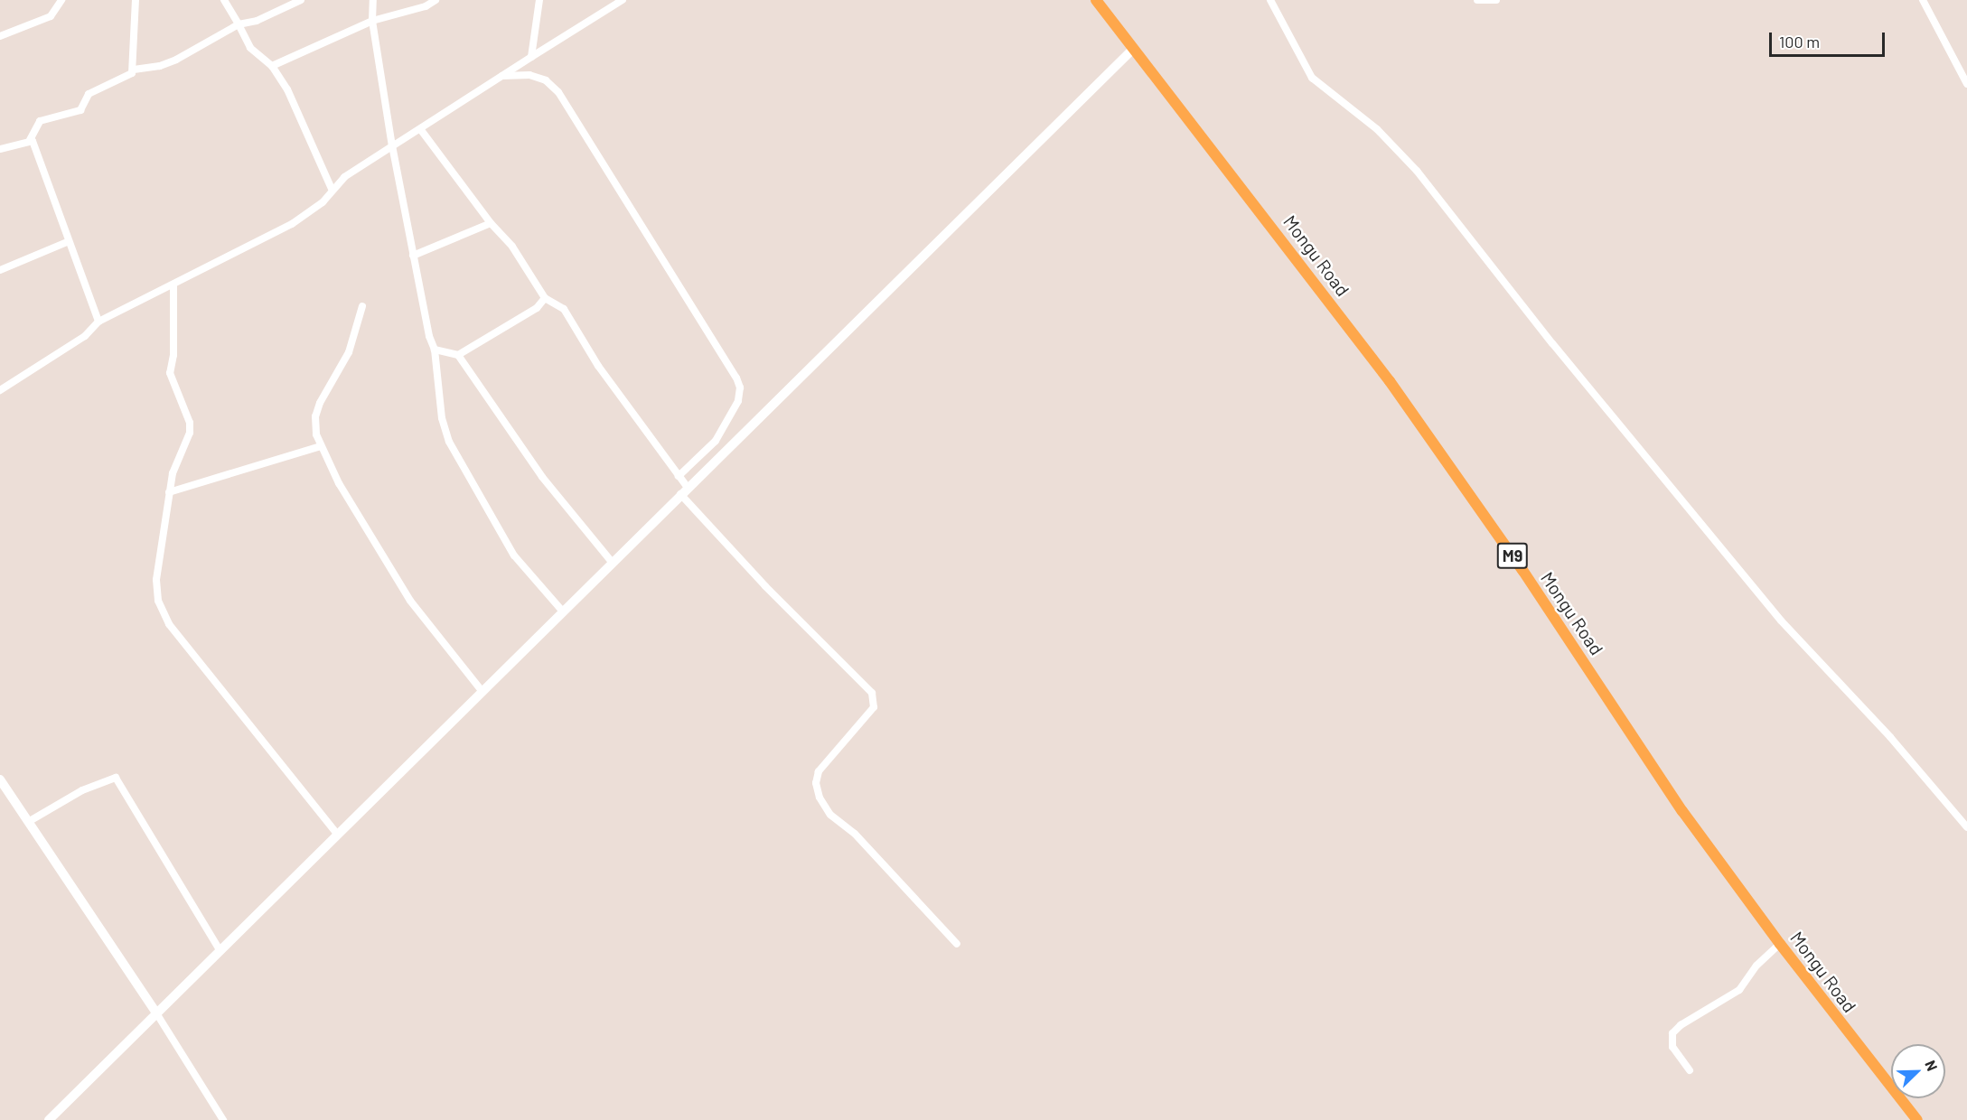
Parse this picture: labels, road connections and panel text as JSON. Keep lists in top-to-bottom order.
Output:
{
  "streets": {
    "main road": ["Mongu Road", "M9"]
  },
  "scale_bar": "100 m",
  "north": "top right"
}
